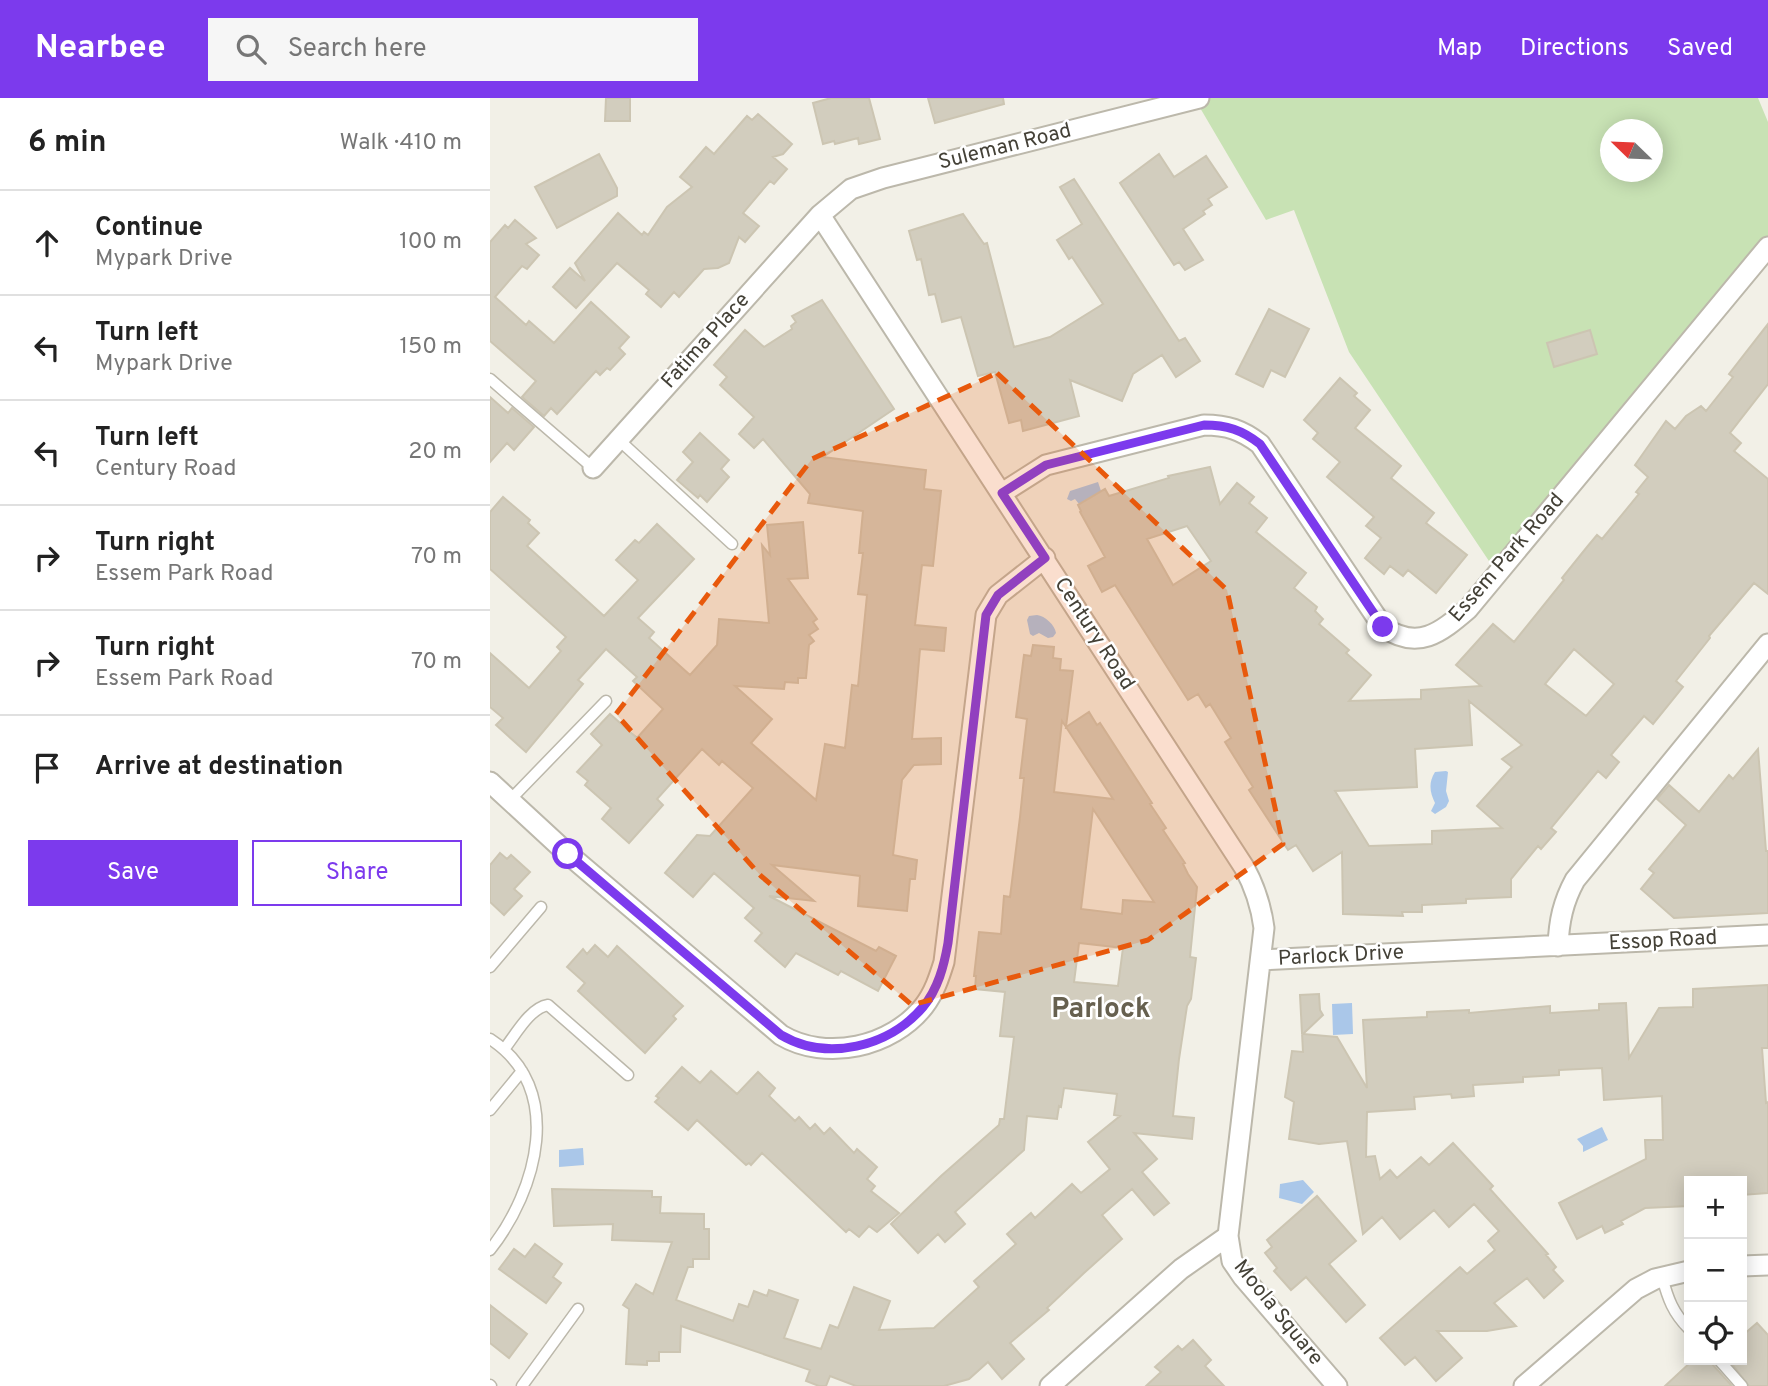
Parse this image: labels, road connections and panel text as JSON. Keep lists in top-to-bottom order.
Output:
{
  "streets": {
    "street": [
      "Suleman Road",
      "Fatima Place",
      "Essem Park Road",
      "Century Road",
      "Essop Road",
      "Parlock Drive",
      "Moola Square"
    ]
  },
  "crossings": [
    ["Suleman Road", "Fatima Place"],
    ["Suleman Road", "Century Road"],
    ["Fatima Place", "Century Road"],
    ["Essem Park Road", "Century Road"],
    ["Century Road", "Parlock Drive"],
    ["Essop Road", "Parlock Drive"],
    ["Parlock Drive", "Moola Square"]
  ],
  "districts": ["Parlock"],
  "north": "top left",
  "page": {
    "header": "Nearbee",
    "search": "Search here",
    "nav": ["Map", "Directions", "Saved"],
    "heading": ["6 min", "Walk · 410 m"],
    "list": [
      ["Continue", "Mypark Drive", "100 m"],
      ["Turn left", "Mypark Drive", "150 m"],
      ["Turn left", "Century Road", "20 m"],
      ["Turn right", "Essem Park Road", "70 m"],
      ["Turn right", "Essem Park Road", "70 m"],
      "Arrive at destination"
    ],
    "buttons": ["Save", "Share"],
    "map_buttons": ["+", "−"]
  }
}
